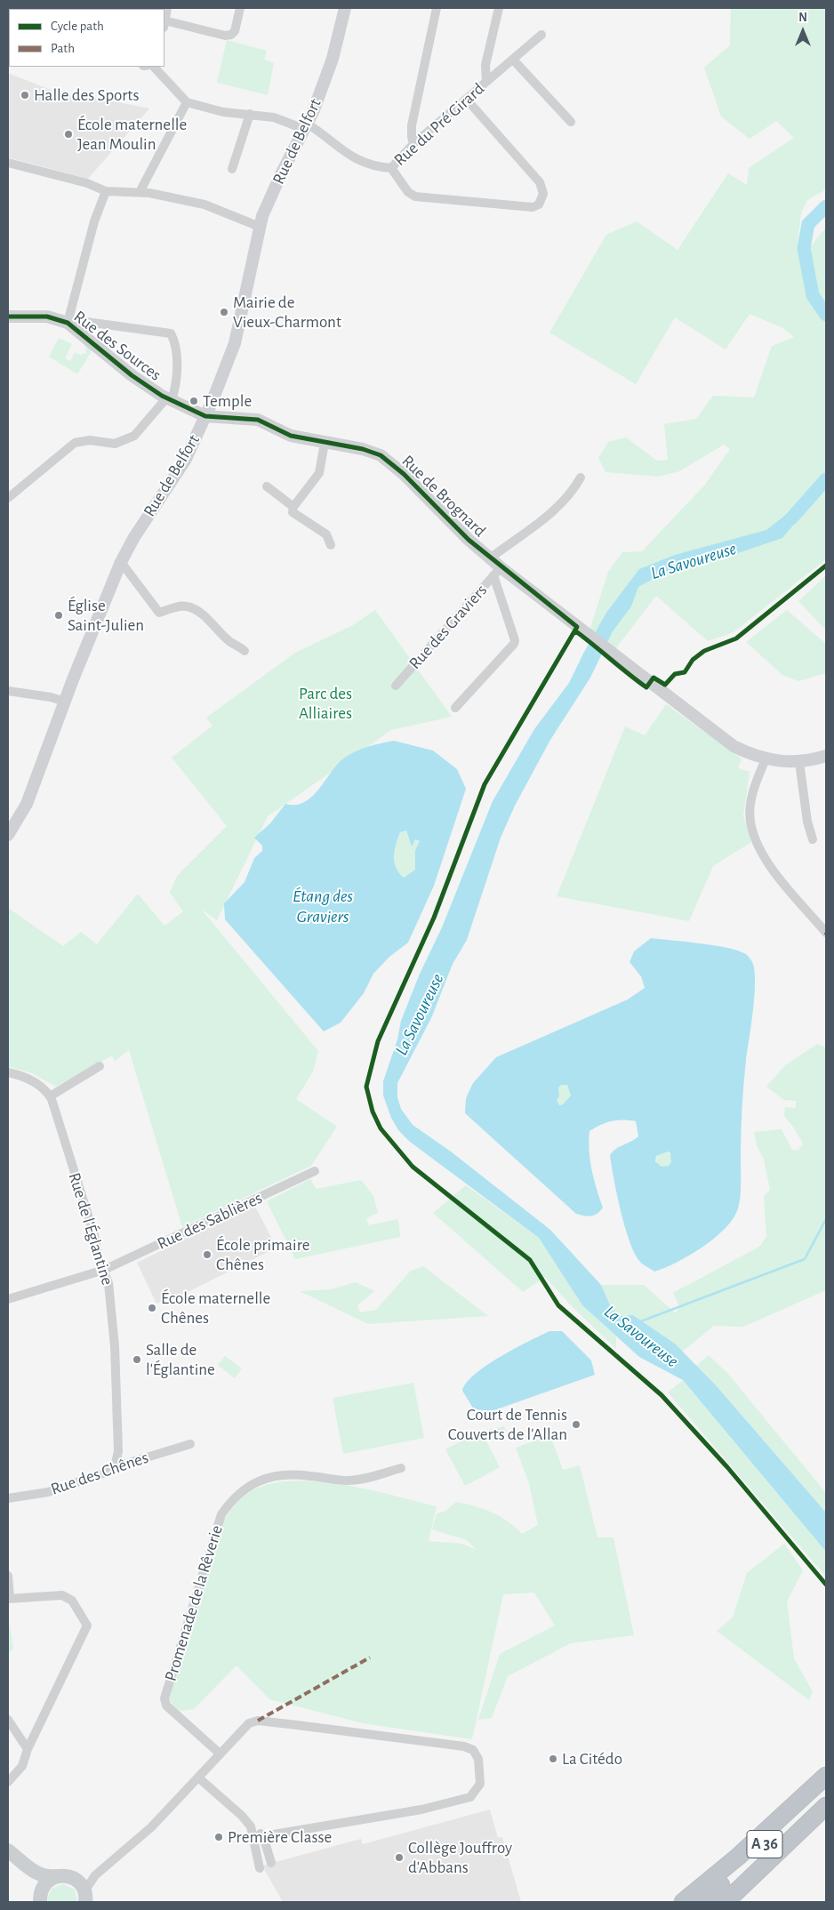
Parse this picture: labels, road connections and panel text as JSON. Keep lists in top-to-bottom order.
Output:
{
  "streets": {
    "highway": ["A 36"],
    "street": [
      "Rue du Pré Girard",
      "Rue de Belfort",
      "Rue des Sources",
      "Rue de Brognard",
      "Rue des Graviers",
      "Rue des Sablières",
      "Rue de l'Églantine",
      "Rue des Chênes",
      "Promenade de la Rêverie"
    ]
  },
  "crossings": [
    ["Rue du Pré Girard", "Rue de Belfort"],
    ["Rue de Belfort", "Rue des Sources"],
    ["Rue de Belfort", "Rue de Brognard"],
    ["Rue des Sources", "Rue de Brognard"],
    ["Rue de Brognard", "Rue des Graviers"],
    ["Rue des Sablières", "Rue de l'Églantine"],
    ["Rue de l'Églantine", "Rue des Chênes"]
  ],
  "water": ["La Savoureuse", "Étang des Graviers"],
  "parks": ["Parc des Alliaires"],
  "places": [
    "Halle des Sports",
    "École maternelle Jean Moulin",
    "Mairie de Vieux-Charmont",
    "Temple",
    "Église Saint-Julien",
    "École primaire Chênes",
    "École maternelle Chênes",
    "Salle de l'Églantine",
    "Court de Tennis Couverts de l'Allan",
    "La Citédo",
    "Première Classe",
    "Collège Jouffroy d'Abbans"
  ],
  "legend": ["Cycle path", "Path"],
  "north": "top"
}
